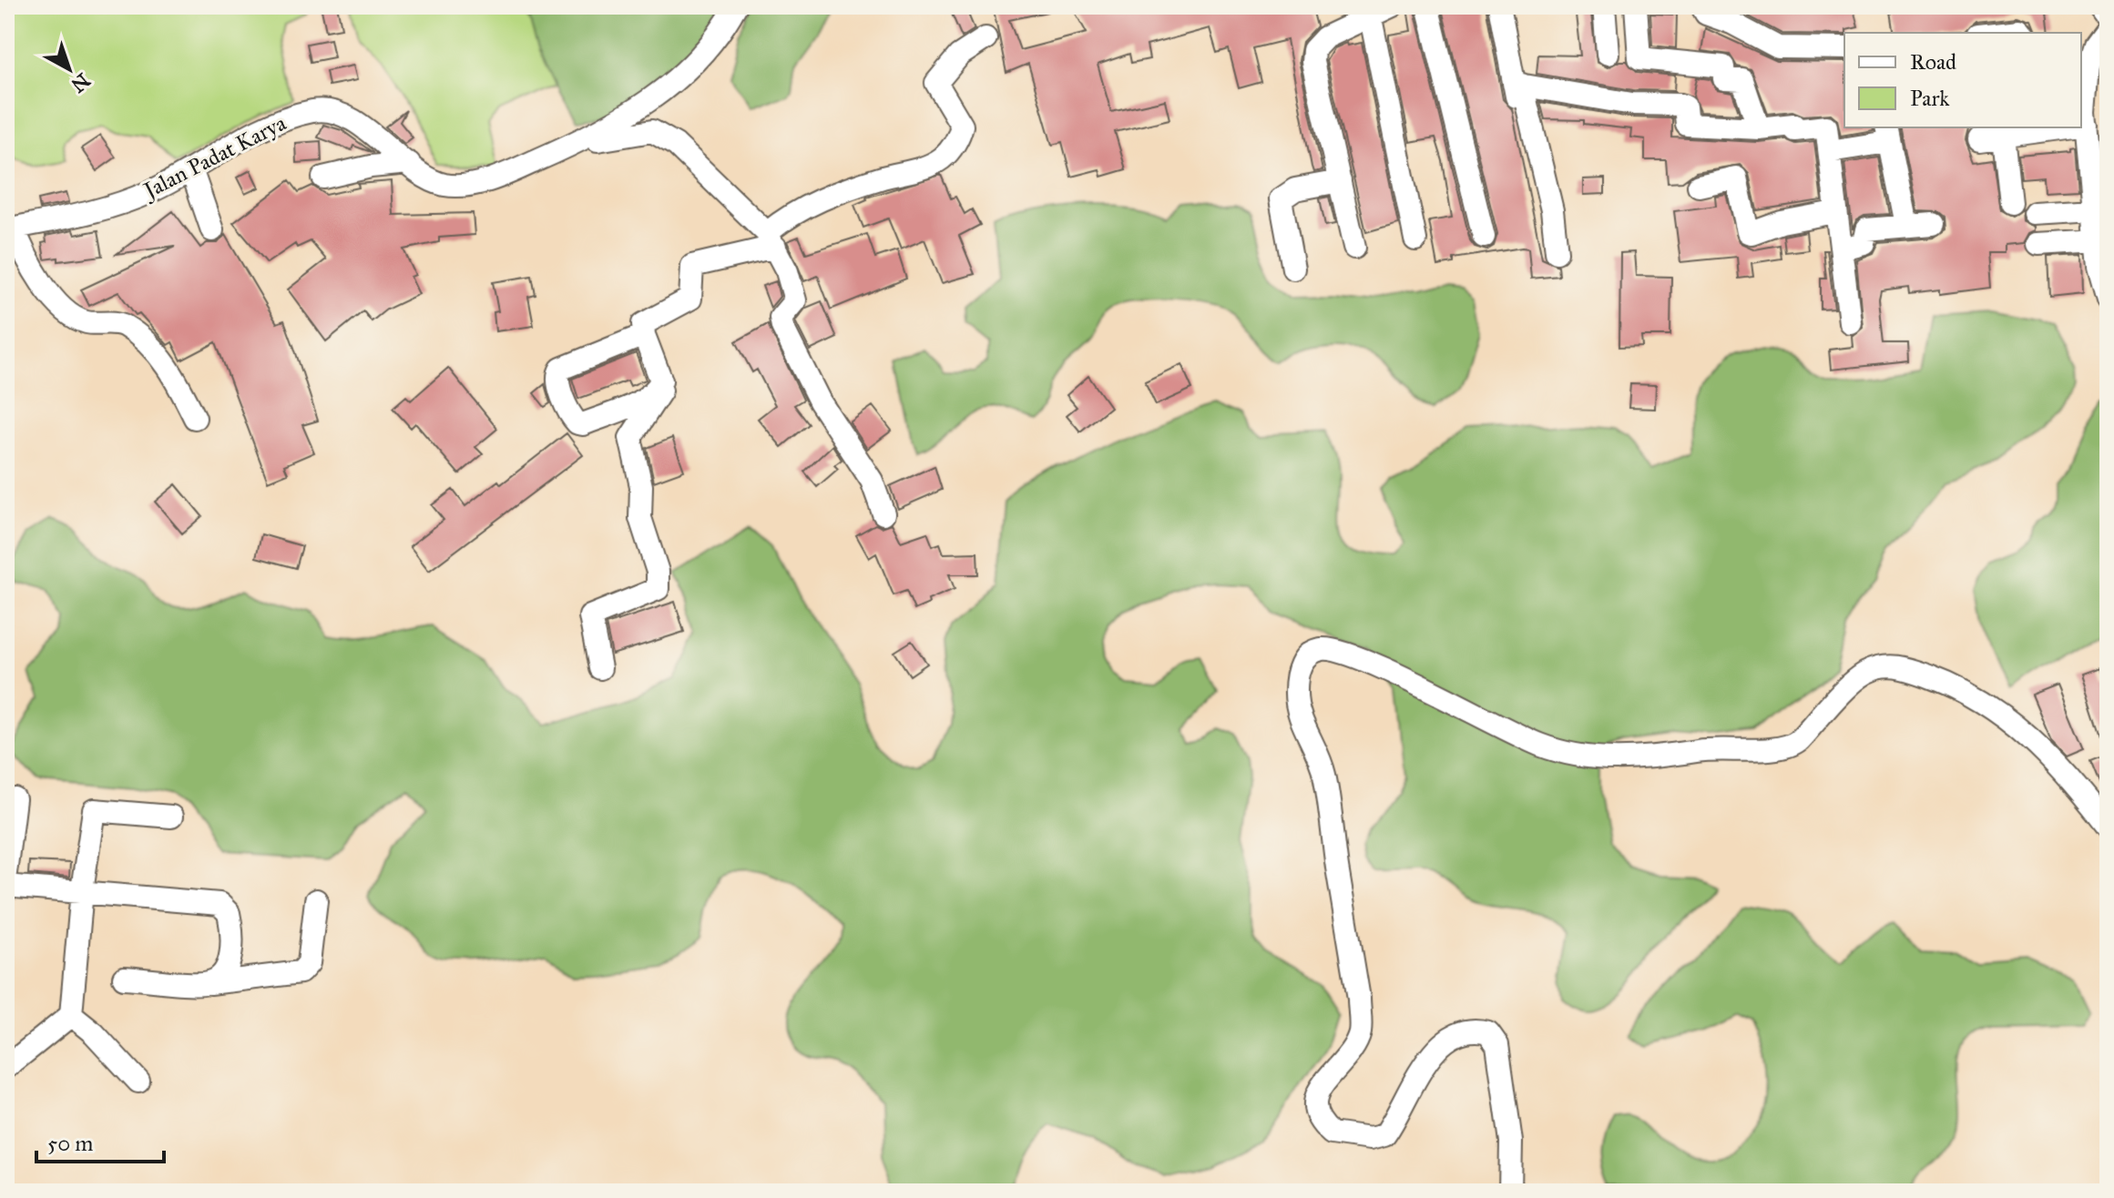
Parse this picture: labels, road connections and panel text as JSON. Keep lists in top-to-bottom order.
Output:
{
  "streets": {
    "street": ["Jalan Padat Karya"]
  },
  "legend": ["Road", "Park"],
  "scale_bar": "50 m",
  "north": "bottom right"
}
